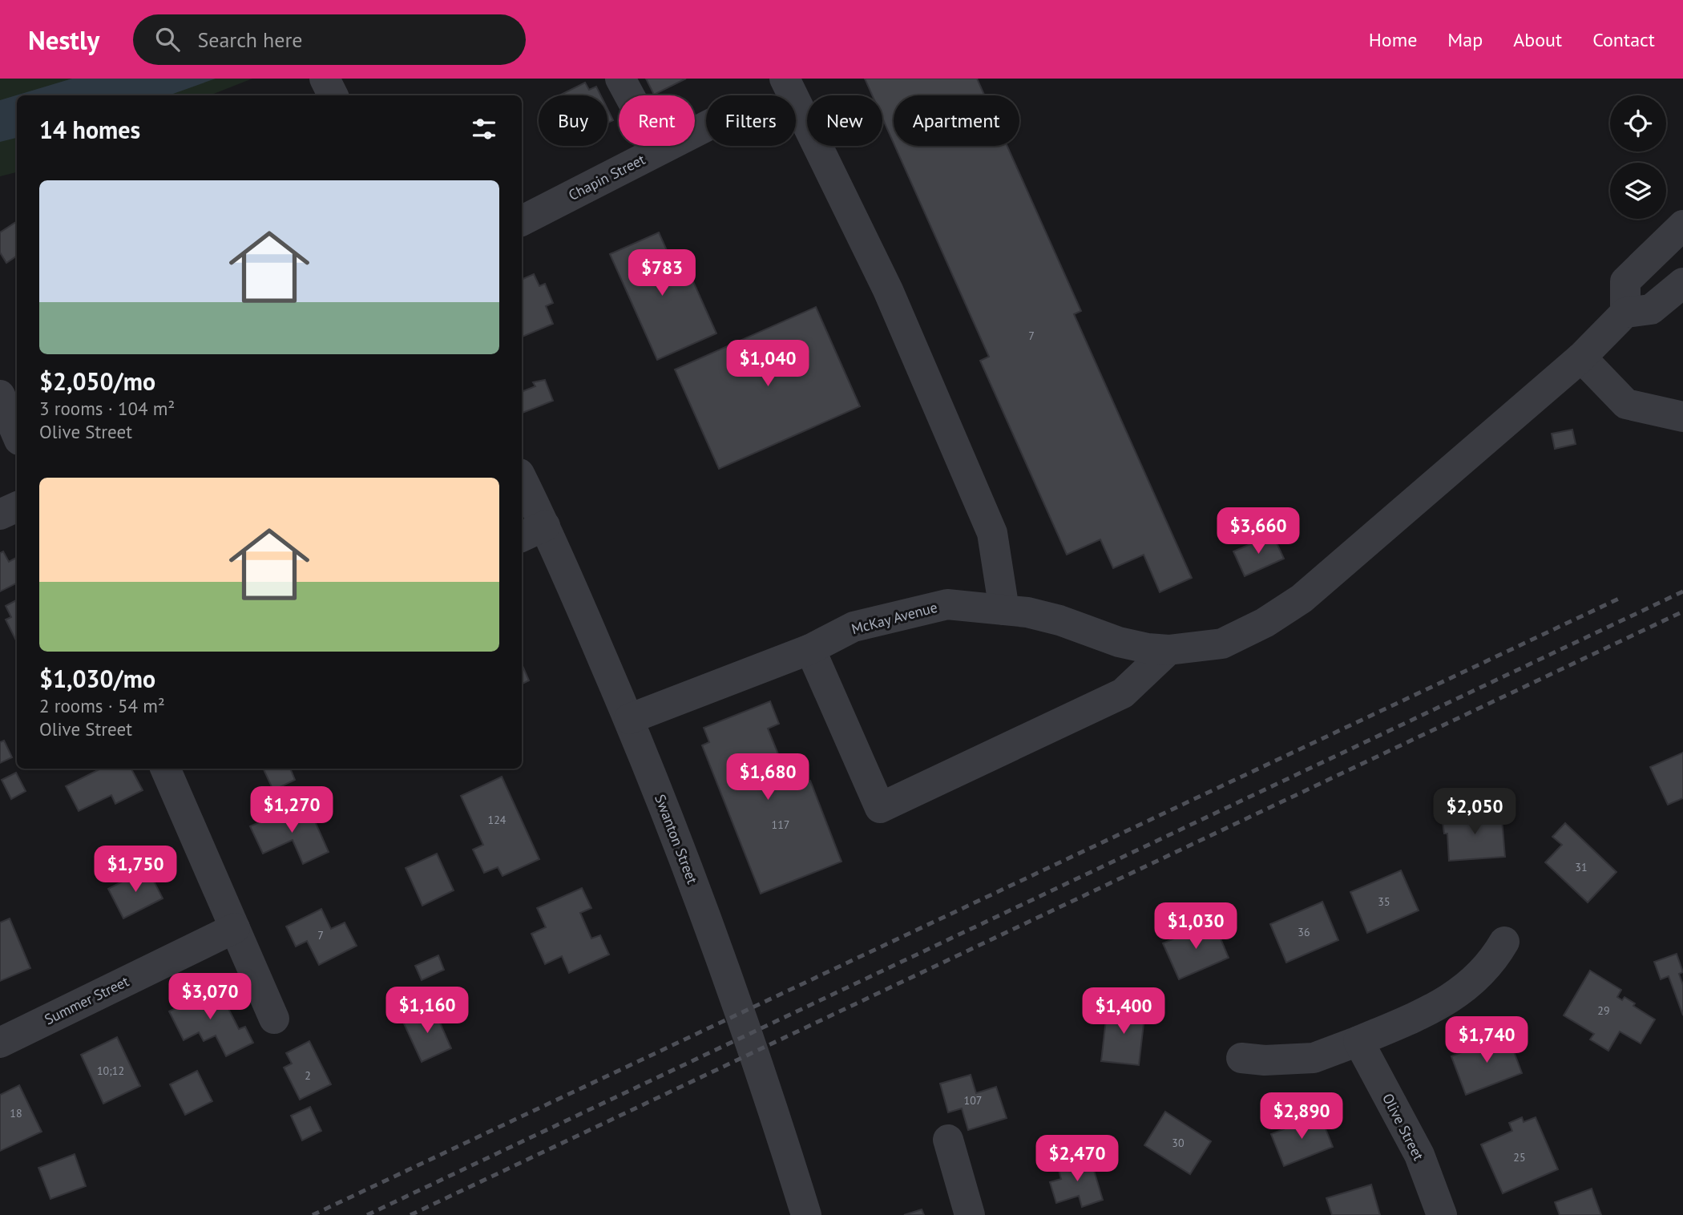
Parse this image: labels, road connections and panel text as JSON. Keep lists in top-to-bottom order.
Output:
{
  "streets": {
    "street": [
      "Chapin Street",
      "McKay Avenue",
      "Swanton Street",
      "Summer Street",
      "Olive Street"
    ]
  },
  "crossings": [
    ["McKay Avenue", "Swanton Street"]
  ],
  "house_numbers": [
    "7",
    "124",
    "117",
    "31",
    "35",
    "36",
    "7",
    "29",
    "10;12",
    "2",
    "107",
    "18",
    "30",
    "25"
  ],
  "page": {
    "header": "Nestly",
    "search": "Search here",
    "nav": [
      "Home",
      "Map",
      "About",
      "Contact"
    ],
    "chip": [
      "Buy",
      "Rent",
      "Filters",
      "New",
      "Apartment"
    ],
    "heading": "14 homes",
    "list": [
      {
        "name": "$2,050/mo",
        "note": "3 rooms · 104 m² · Olive Street"
      },
      {
        "name": "$1,030/mo",
        "note": "2 rooms · 54 m² · Olive Street"
      }
    ],
    "price": [
      "$783",
      "$1,040",
      "$3,660",
      "$1,680",
      "$1,270",
      "$2,050",
      "$1,750",
      "$1,030",
      "$3,070",
      "$1,160",
      "$1,400",
      "$1,740",
      "$2,890",
      "$2,470"
    ]
  }
}
